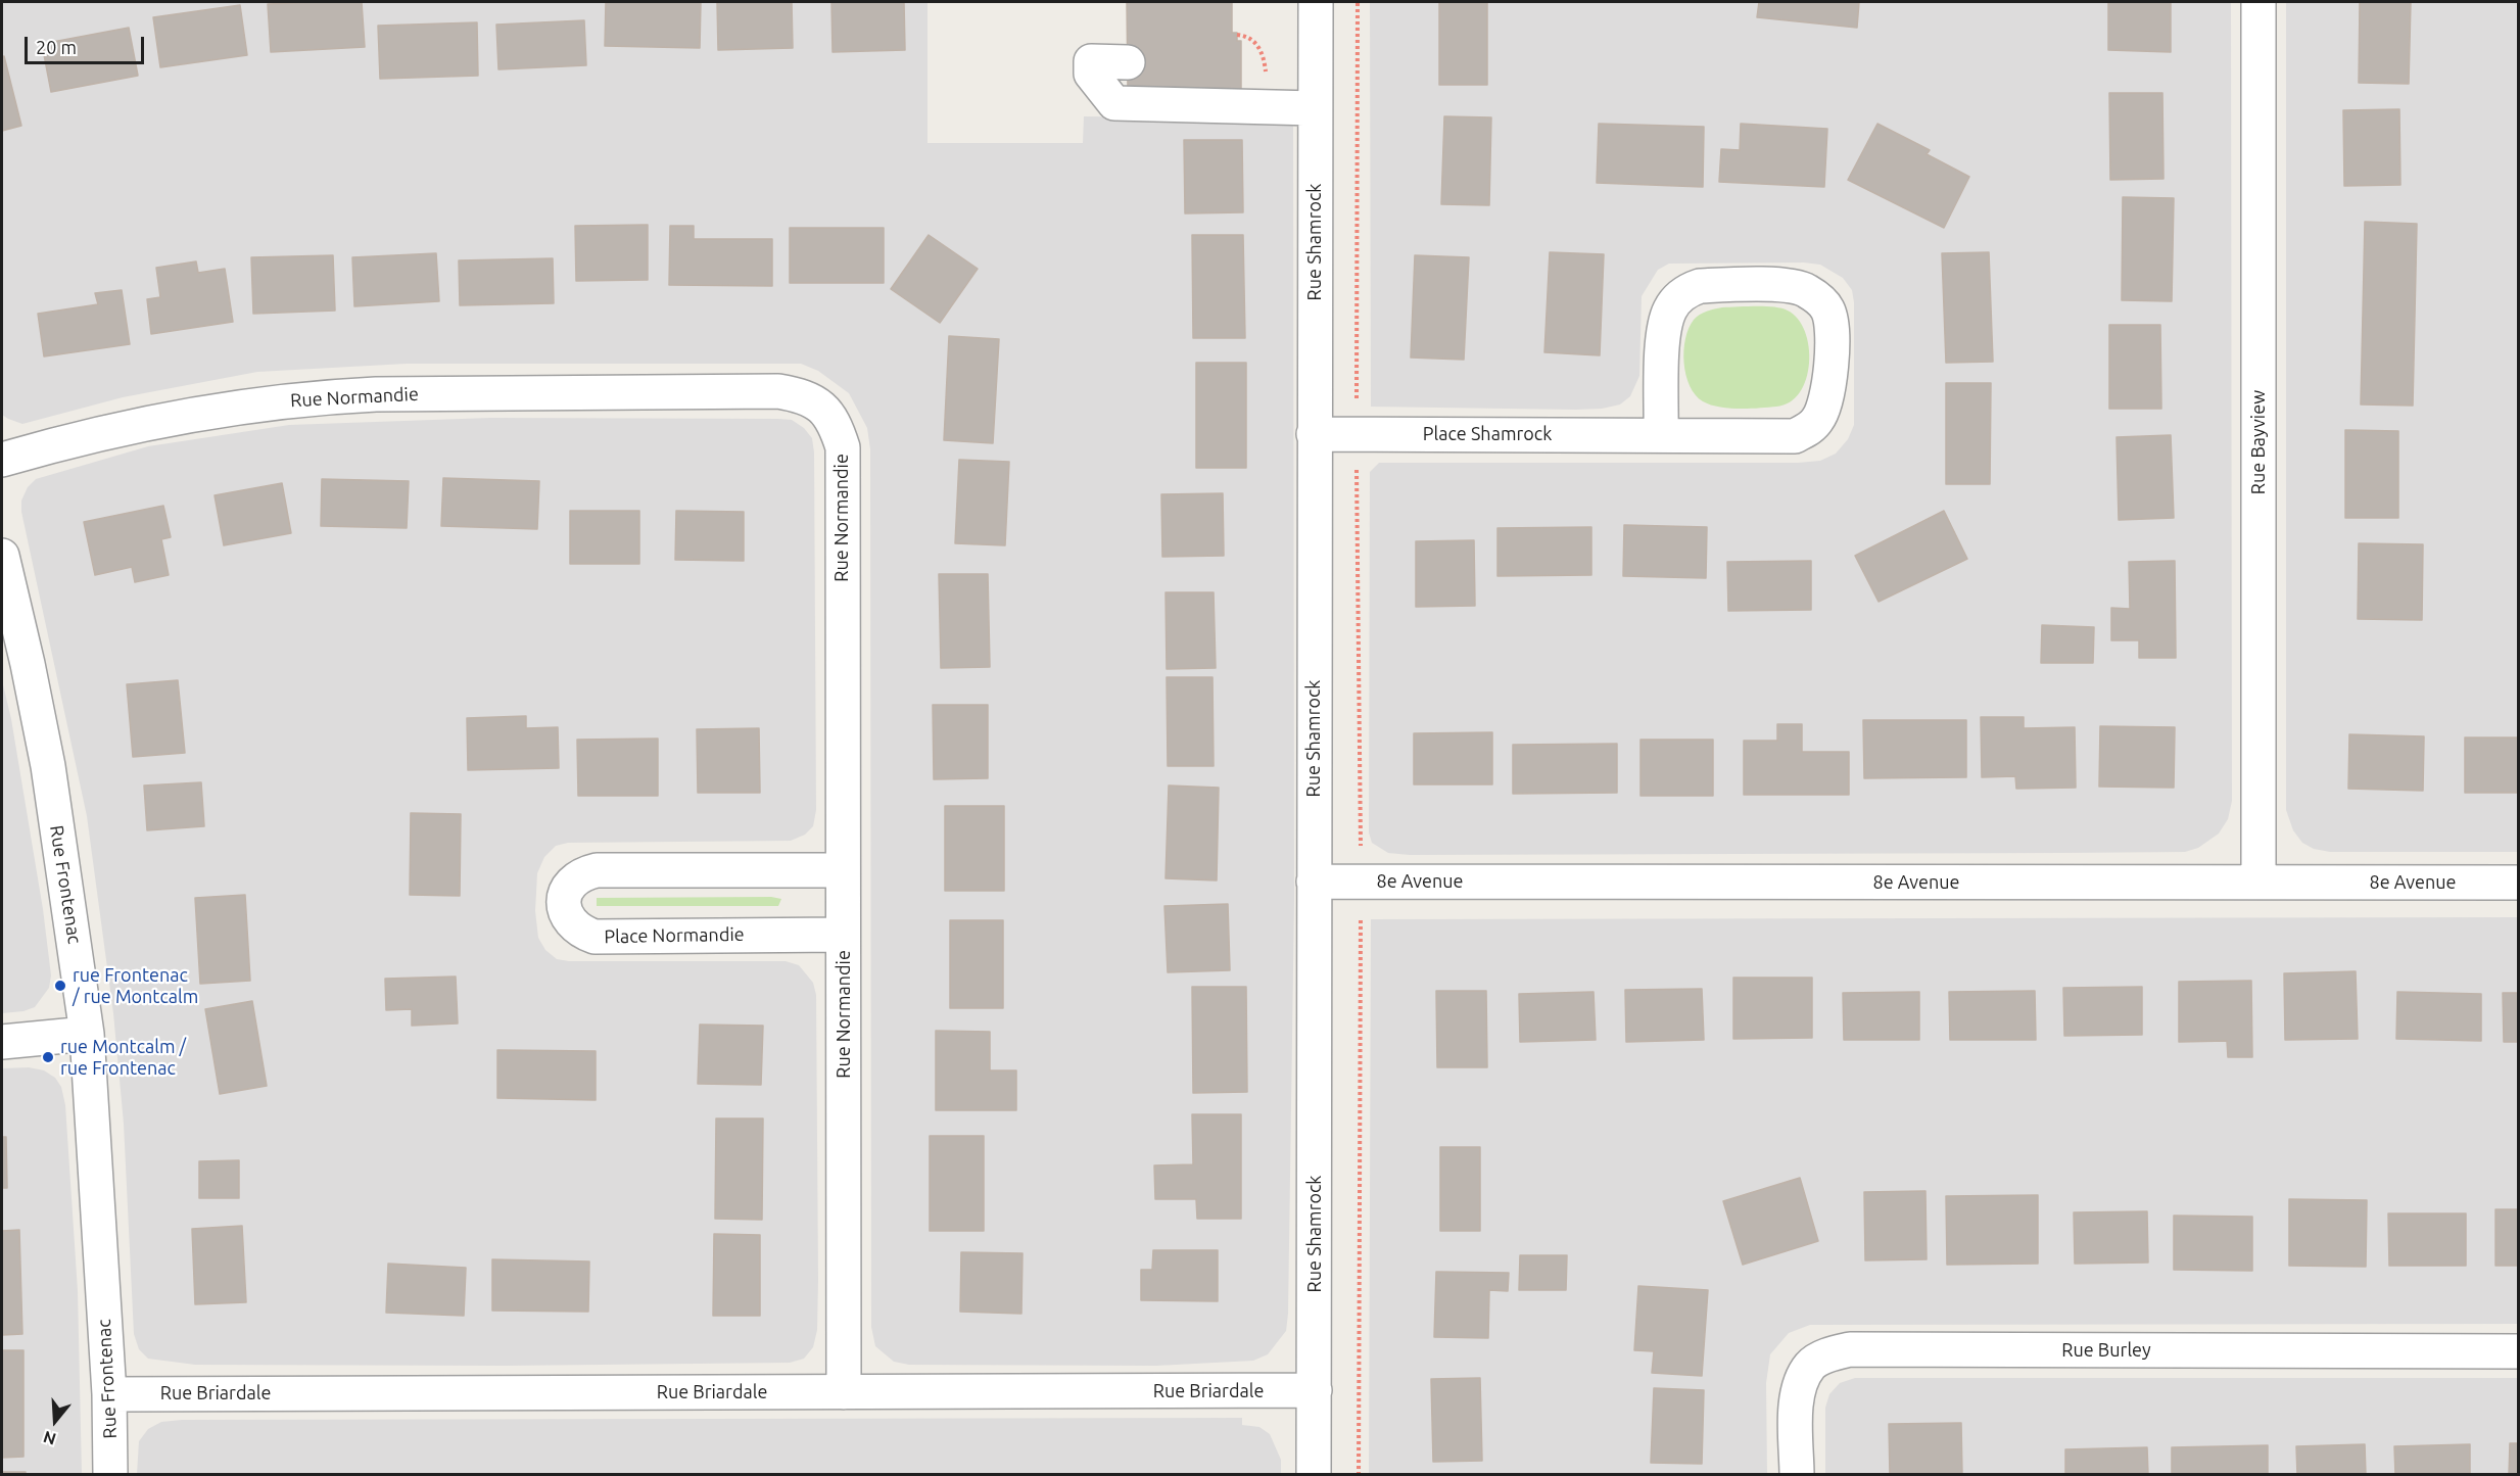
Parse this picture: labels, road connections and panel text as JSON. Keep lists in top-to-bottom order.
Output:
{
  "streets": {
    "street": [
      "Rue Shamrock",
      "Rue Normandie",
      "Place Shamrock",
      "Rue Bayview",
      "8e Avenue",
      "Rue Frontenac",
      "Place Normandie",
      "Rue Burley",
      "Rue Briardale"
    ]
  },
  "crossings": [
    ["Rue Shamrock", "Place Shamrock"],
    ["Rue Shamrock", "8e Avenue"],
    ["Rue Shamrock", "Rue Briardale"],
    ["Rue Normandie", "Place Normandie"],
    ["Rue Normandie", "Rue Briardale"],
    ["Rue Bayview", "8e Avenue"],
    ["Rue Frontenac", "Rue Briardale"]
  ],
  "places": ["rue Frontenac / rue Montcalm", "rue Montcalm / rue Frontenac"],
  "scale_bar": "20 m",
  "north": "bottom"
}
